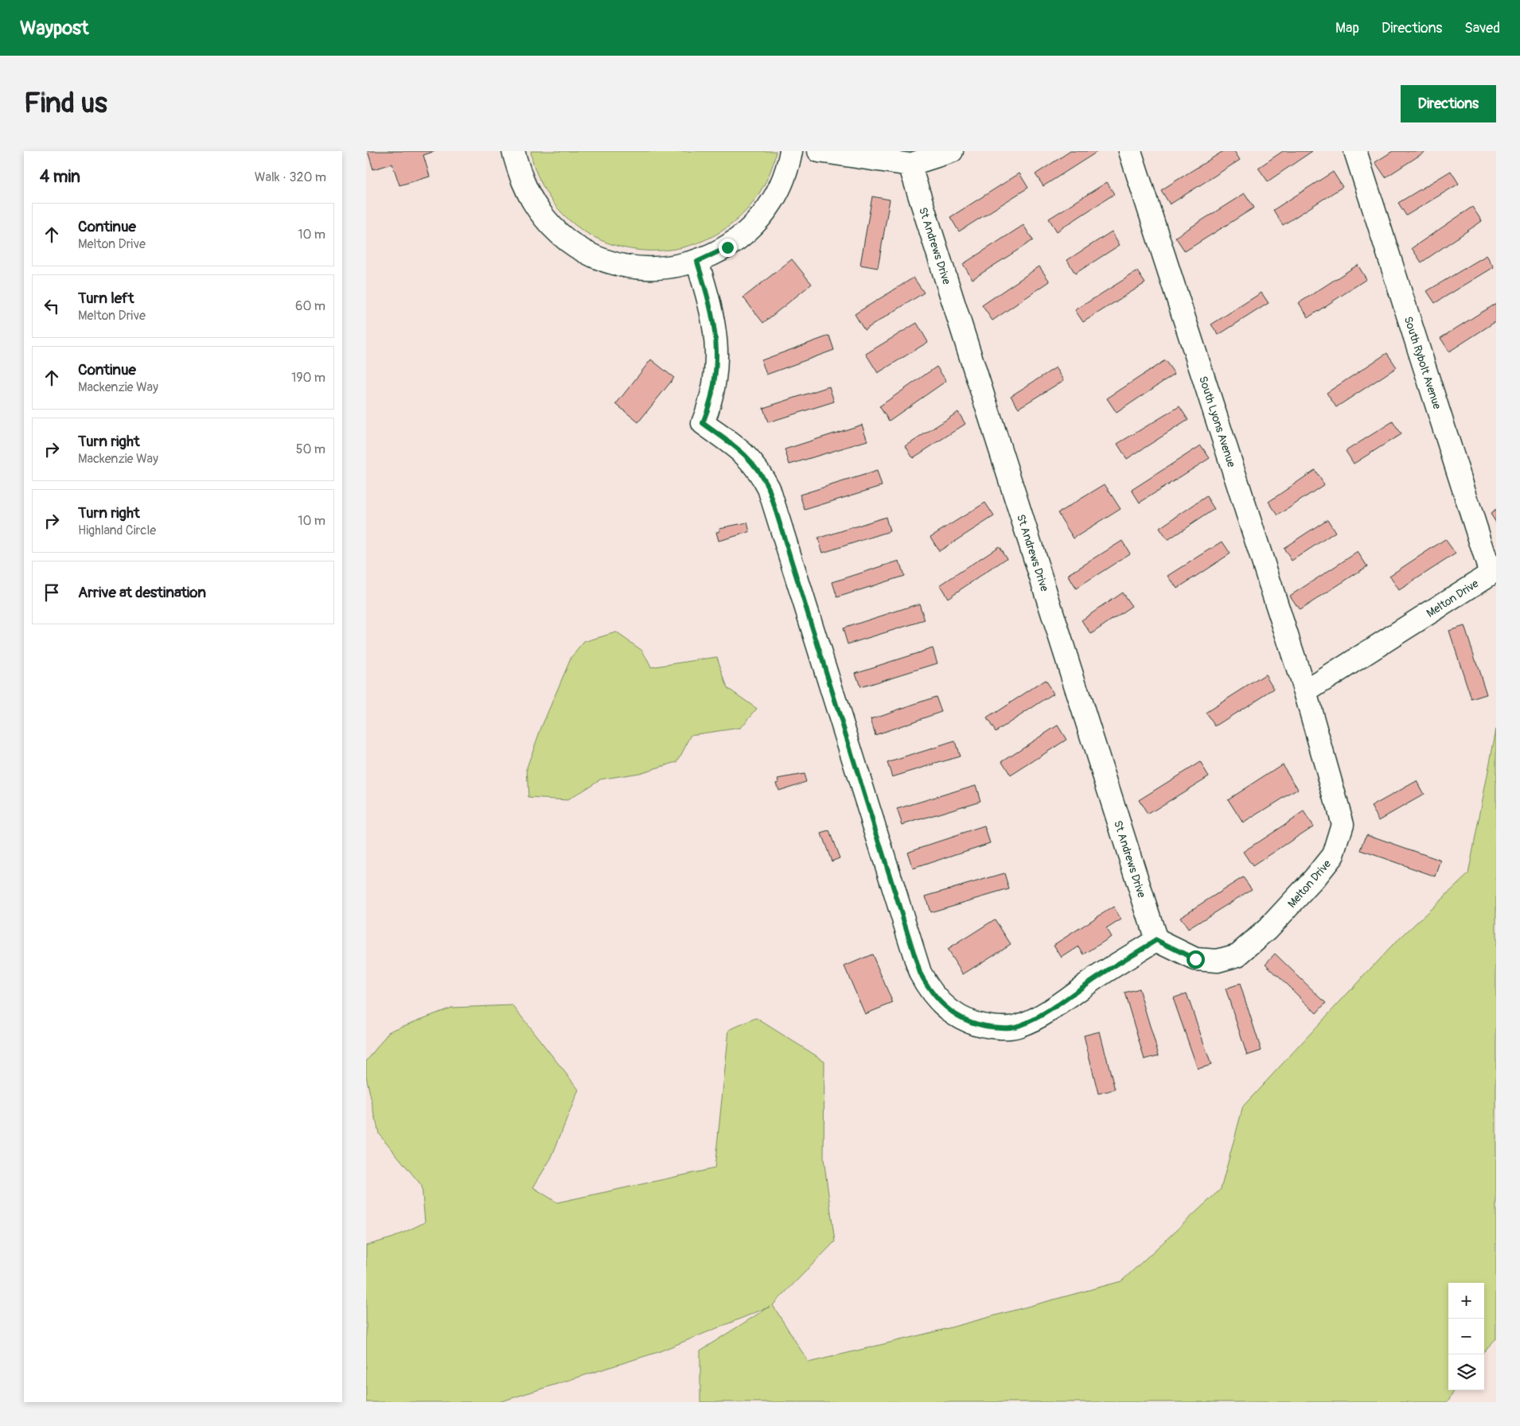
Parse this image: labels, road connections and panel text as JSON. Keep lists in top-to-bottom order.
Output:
{
  "streets": {
    "street": [
      "St Andrews Drive",
      "South Rybolt Avenue",
      "South Lyons Avenue",
      "Melton Drive"
    ]
  },
  "crossings": [
    ["St Andrews Drive", "Melton Drive"],
    ["South Rybolt Avenue", "Melton Drive"],
    ["South Lyons Avenue", "Melton Drive"]
  ],
  "page": {
    "header": "Waypost",
    "nav": ["Map", "Directions", "Saved"],
    "buttons": "Directions",
    "title": "Find us",
    "heading": ["4 min", "Walk · 320 m"],
    "list": [
      ["Continue", "Melton Drive", "10 m"],
      ["Turn left", "Melton Drive", "60 m"],
      ["Continue", "Mackenzie Way", "190 m"],
      ["Turn right", "Mackenzie Way", "50 m"],
      ["Turn right", "Highland Circle", "10 m"],
      "Arrive at destination"
    ],
    "map_buttons": ["+", "−"]
  }
}
